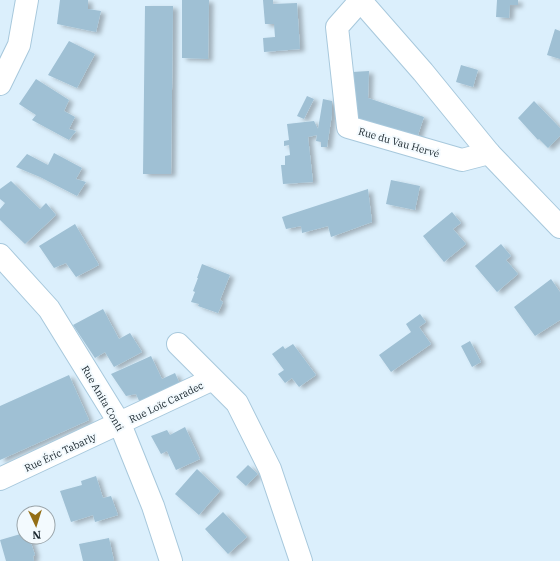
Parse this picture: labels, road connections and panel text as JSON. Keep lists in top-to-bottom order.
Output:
{
  "streets": {
    "street": [
      "Rue du Vau Hervé",
      "Rue Anita Conti",
      "Rue Loïc Caradec",
      "Rue Éric Tabarly"
    ]
  },
  "crossings": [
    ["Rue Anita Conti", "Rue Loïc Caradec"],
    ["Rue Anita Conti", "Rue Éric Tabarly"],
    ["Rue Loïc Caradec", "Rue Éric Tabarly"]
  ],
  "north": "bottom"
}
